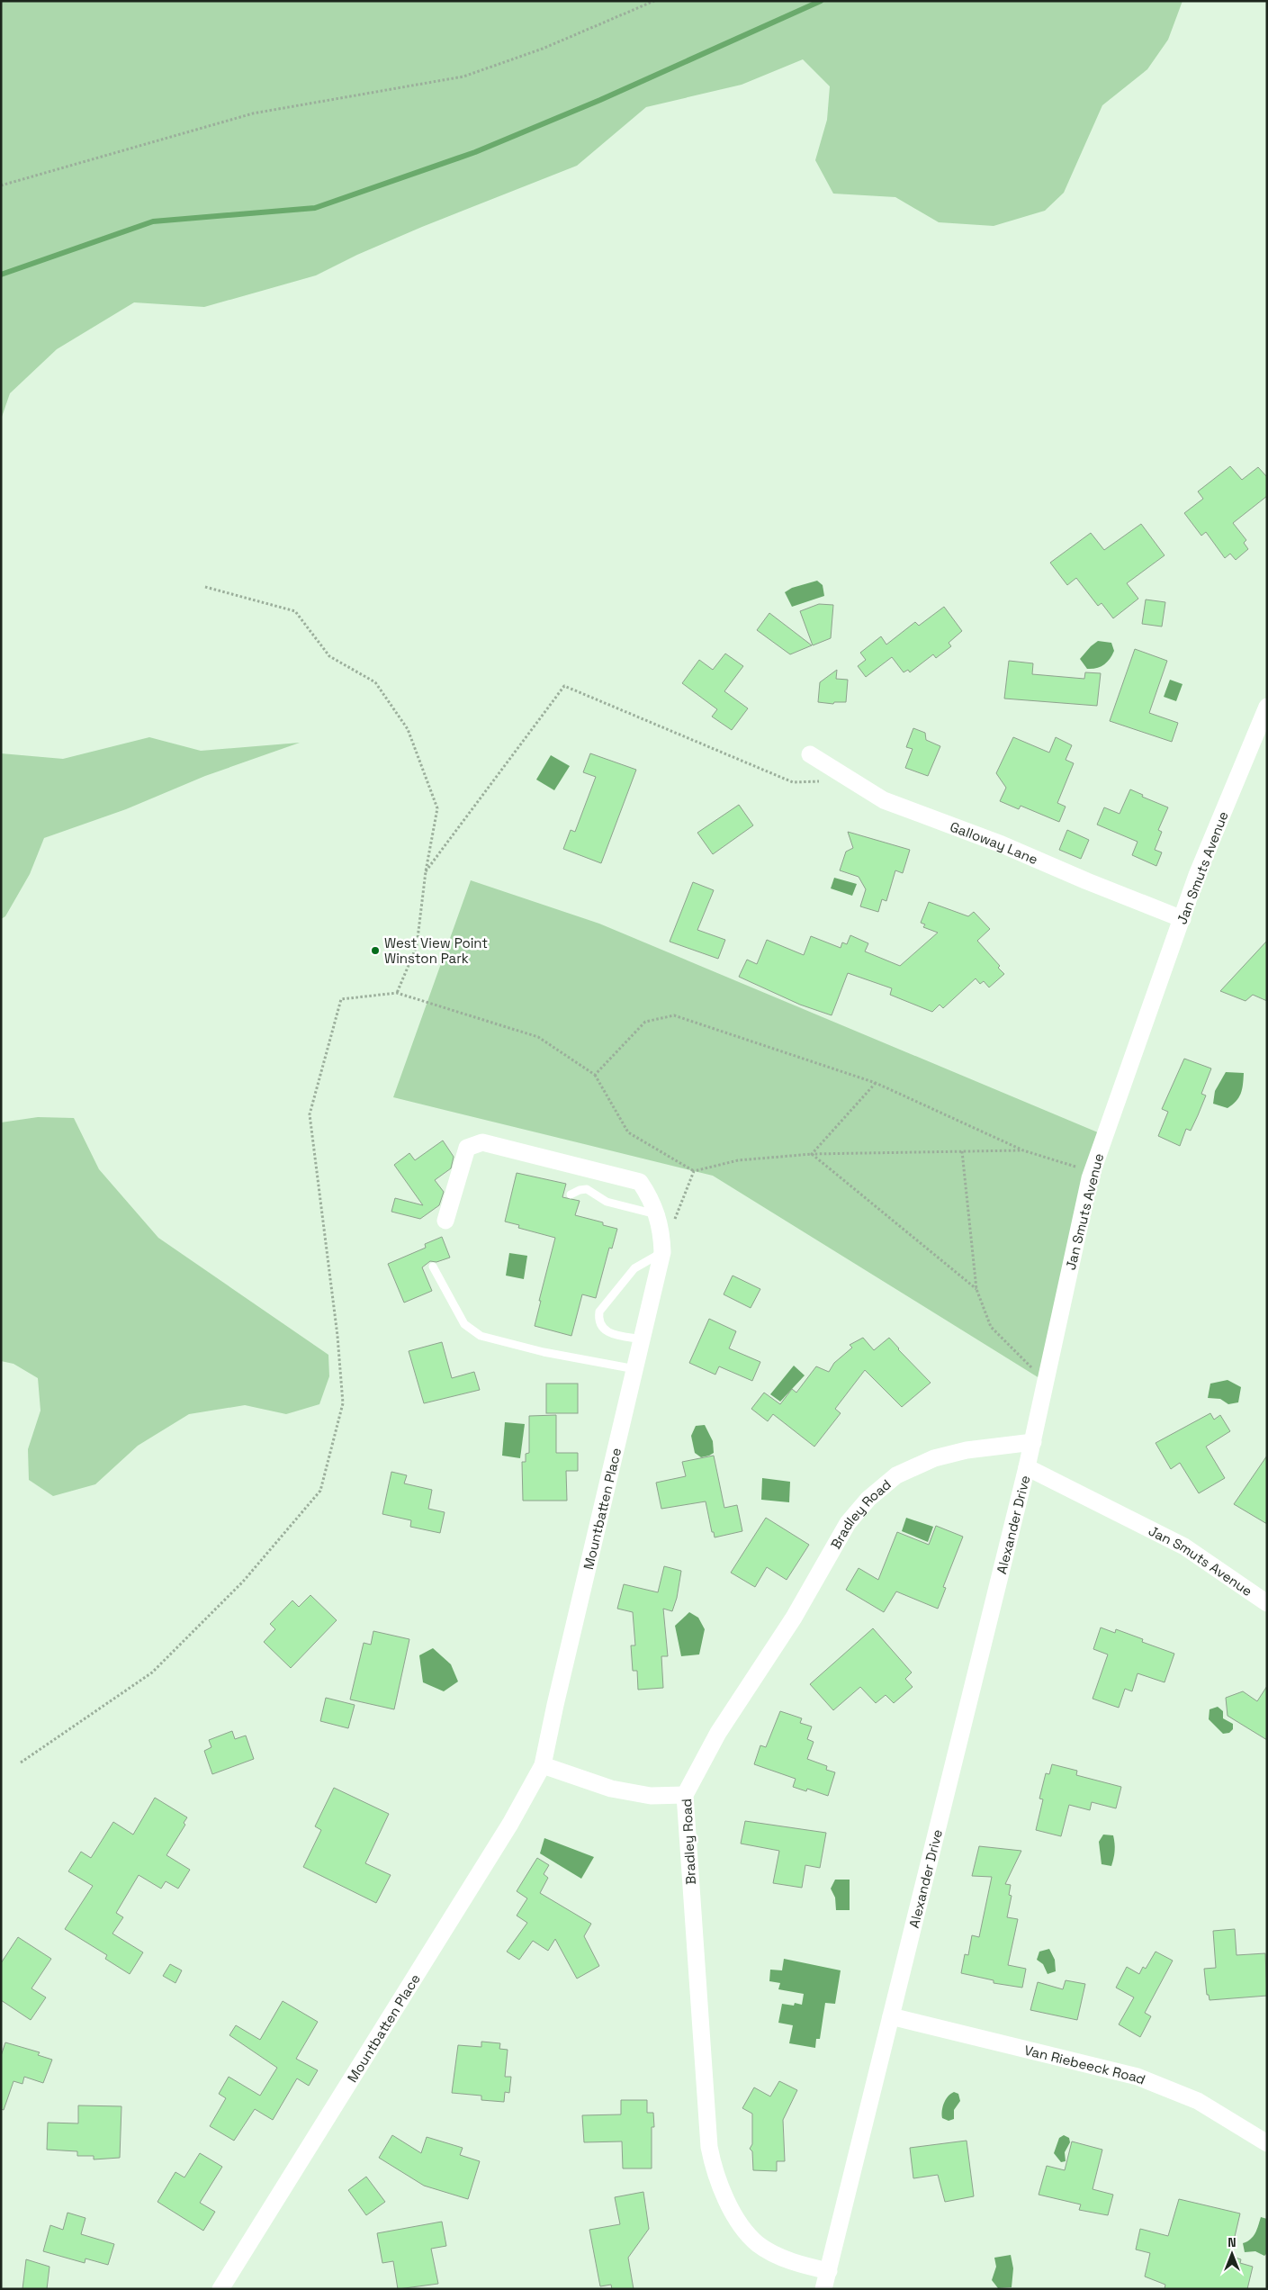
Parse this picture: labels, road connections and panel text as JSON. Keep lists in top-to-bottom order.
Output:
{
  "streets": {
    "street": [
      "Galloway Lane",
      "Jan Smuts Avenue",
      "Mountbatten Place",
      "Bradley Road",
      "Alexander Drive",
      "Van Riebeeck Road"
    ]
  },
  "crossings": [
    ["Galloway Lane", "Jan Smuts Avenue"],
    ["Jan Smuts Avenue", "Bradley Road"],
    ["Jan Smuts Avenue", "Alexander Drive"],
    ["Bradley Road", "Alexander Drive"],
    ["Alexander Drive", "Van Riebeeck Road"]
  ],
  "places": ["West View Point Winston Park"],
  "north": "top"
}
